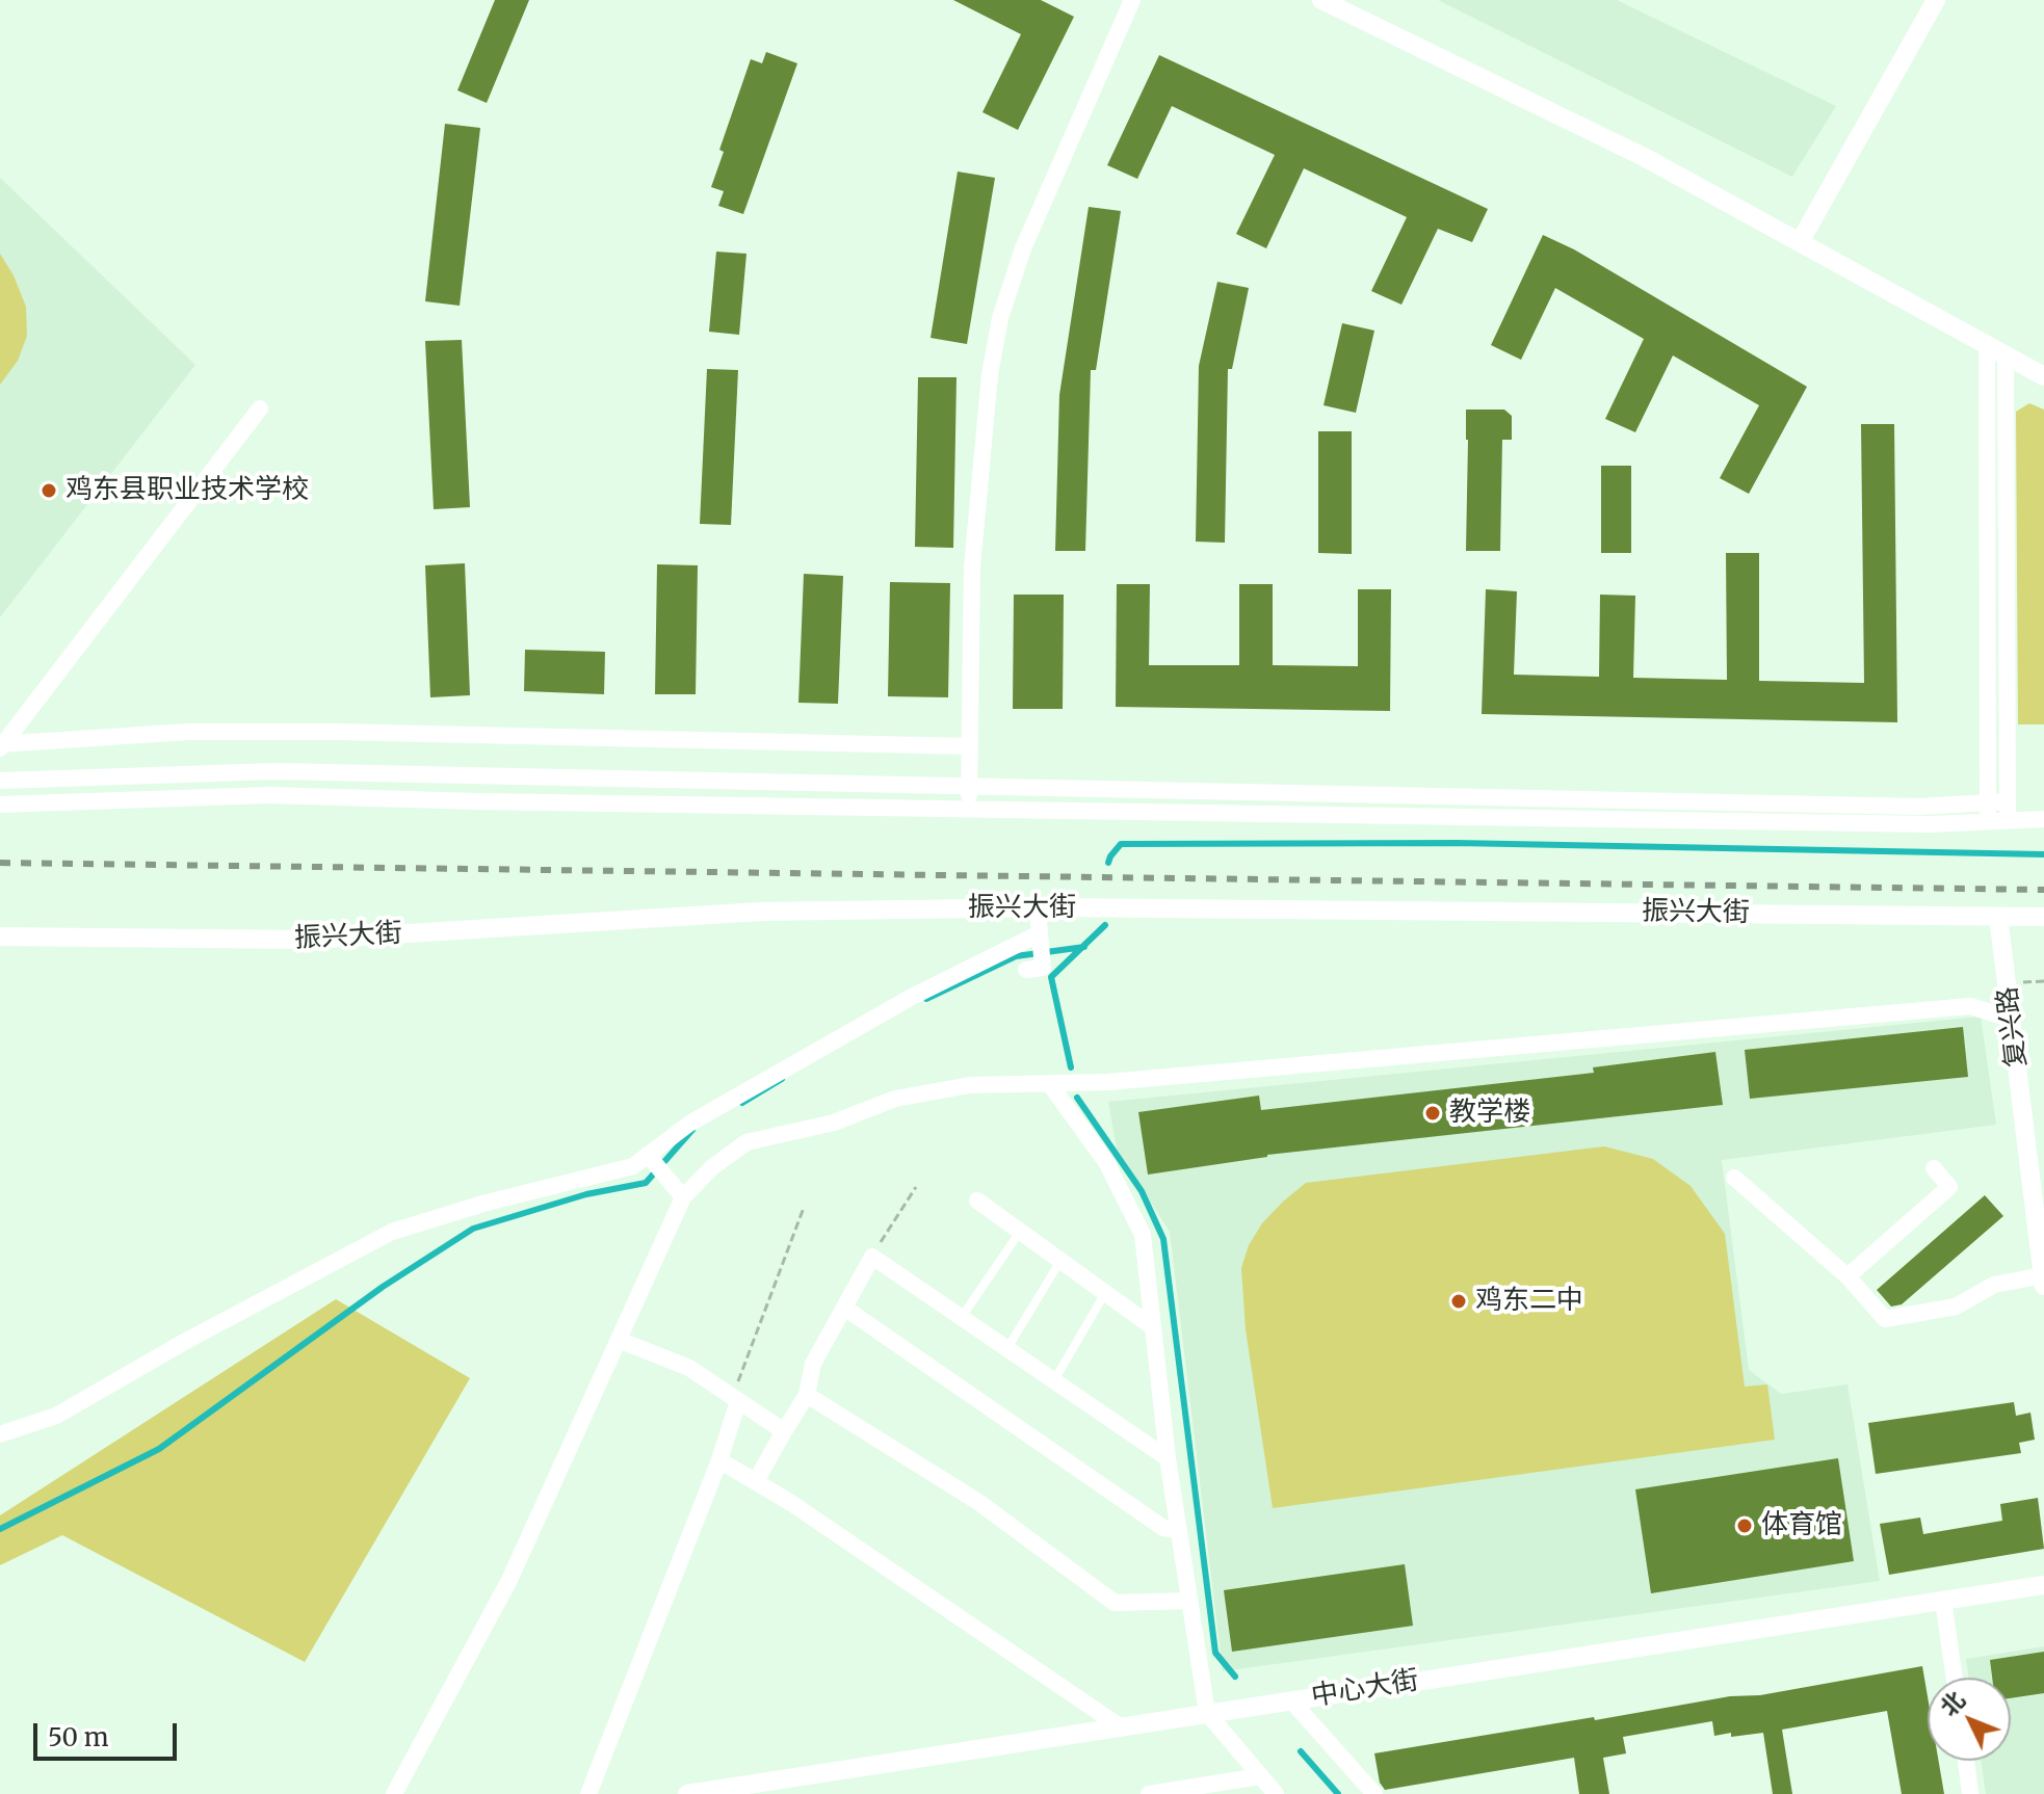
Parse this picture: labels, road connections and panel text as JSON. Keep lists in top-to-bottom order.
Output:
{
  "streets": {
    "street": ["振兴大街", "复兴路", "中心大街"]
  },
  "crossings": [
    ["振兴大街", "复兴路"]
  ],
  "places": [
    "鸡东县职业技术学校",
    "教学楼",
    "鸡东二中",
    "体育馆"
  ],
  "scale_bar": "50 m",
  "north": "top left"
}
